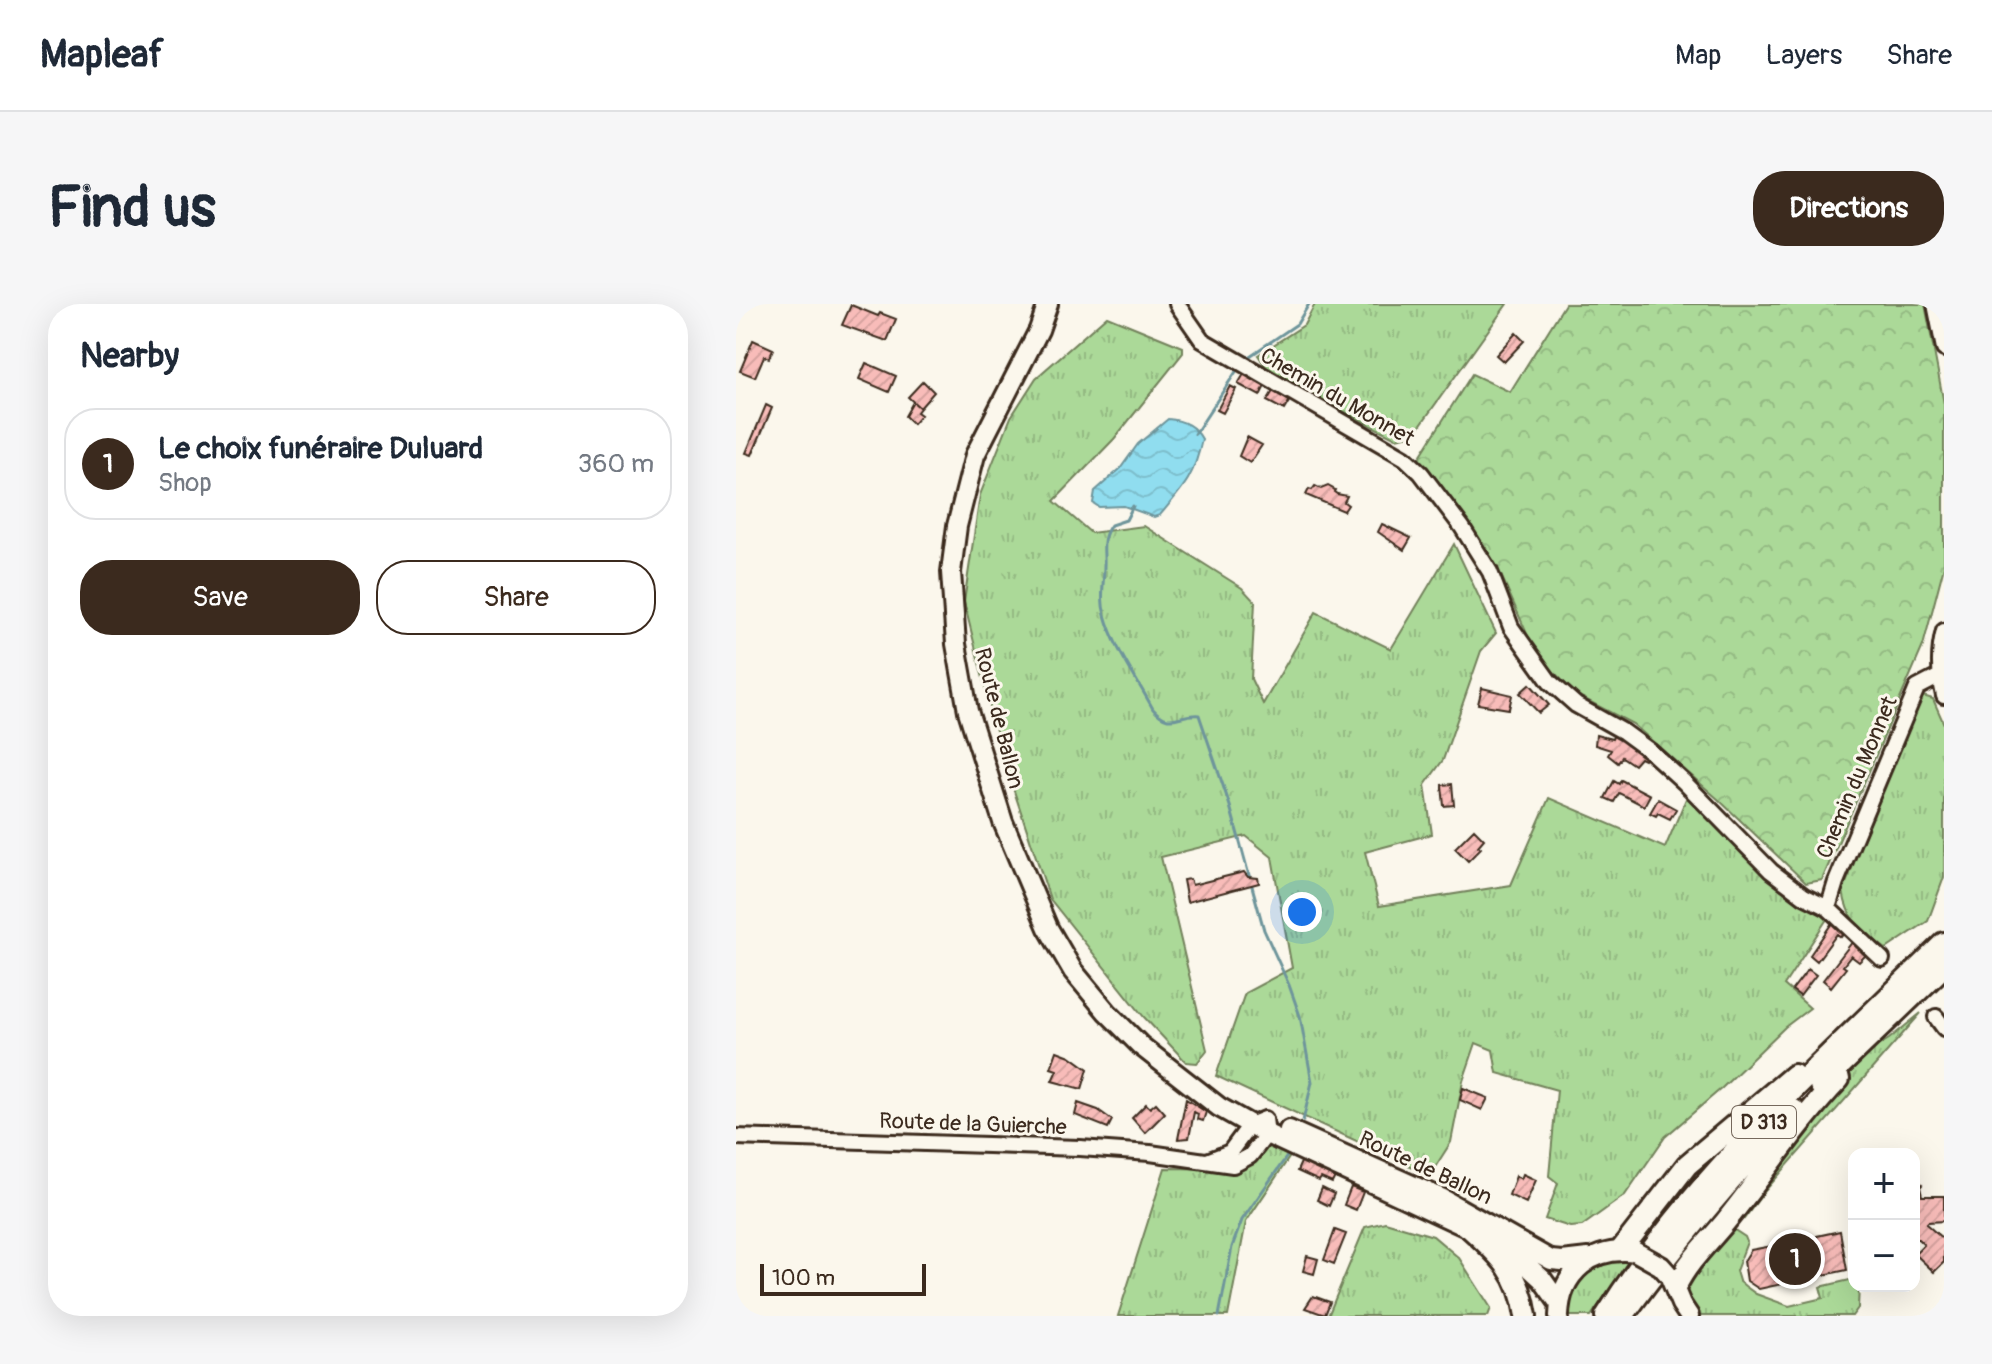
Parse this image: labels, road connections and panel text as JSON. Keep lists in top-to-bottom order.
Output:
{
  "streets": {
    "highway": ["D 313"],
    "main road": ["Route de Ballon"],
    "street": ["Chemin du Monnet", "Route de la Guierche"]
  },
  "crossings": [
    ["Route de Ballon", "Route de la Guierche"]
  ],
  "scale_bar": "100 m",
  "page": {
    "header": "Mapleaf",
    "nav": ["Map", "Layers", "Share"],
    "buttons": [
      "Directions",
      ["Save", "Share"]
    ],
    "title": "Find us",
    "heading": "Nearby",
    "list": [
      {
        "mark": "1",
        "name": "Le choix funéraire Duluard",
        "note": "Shop",
        "value": "360 m"
      }
    ],
    "map_buttons": ["+", "−"],
    "pins": "1",
    "scale": "100 m"
  }
}
